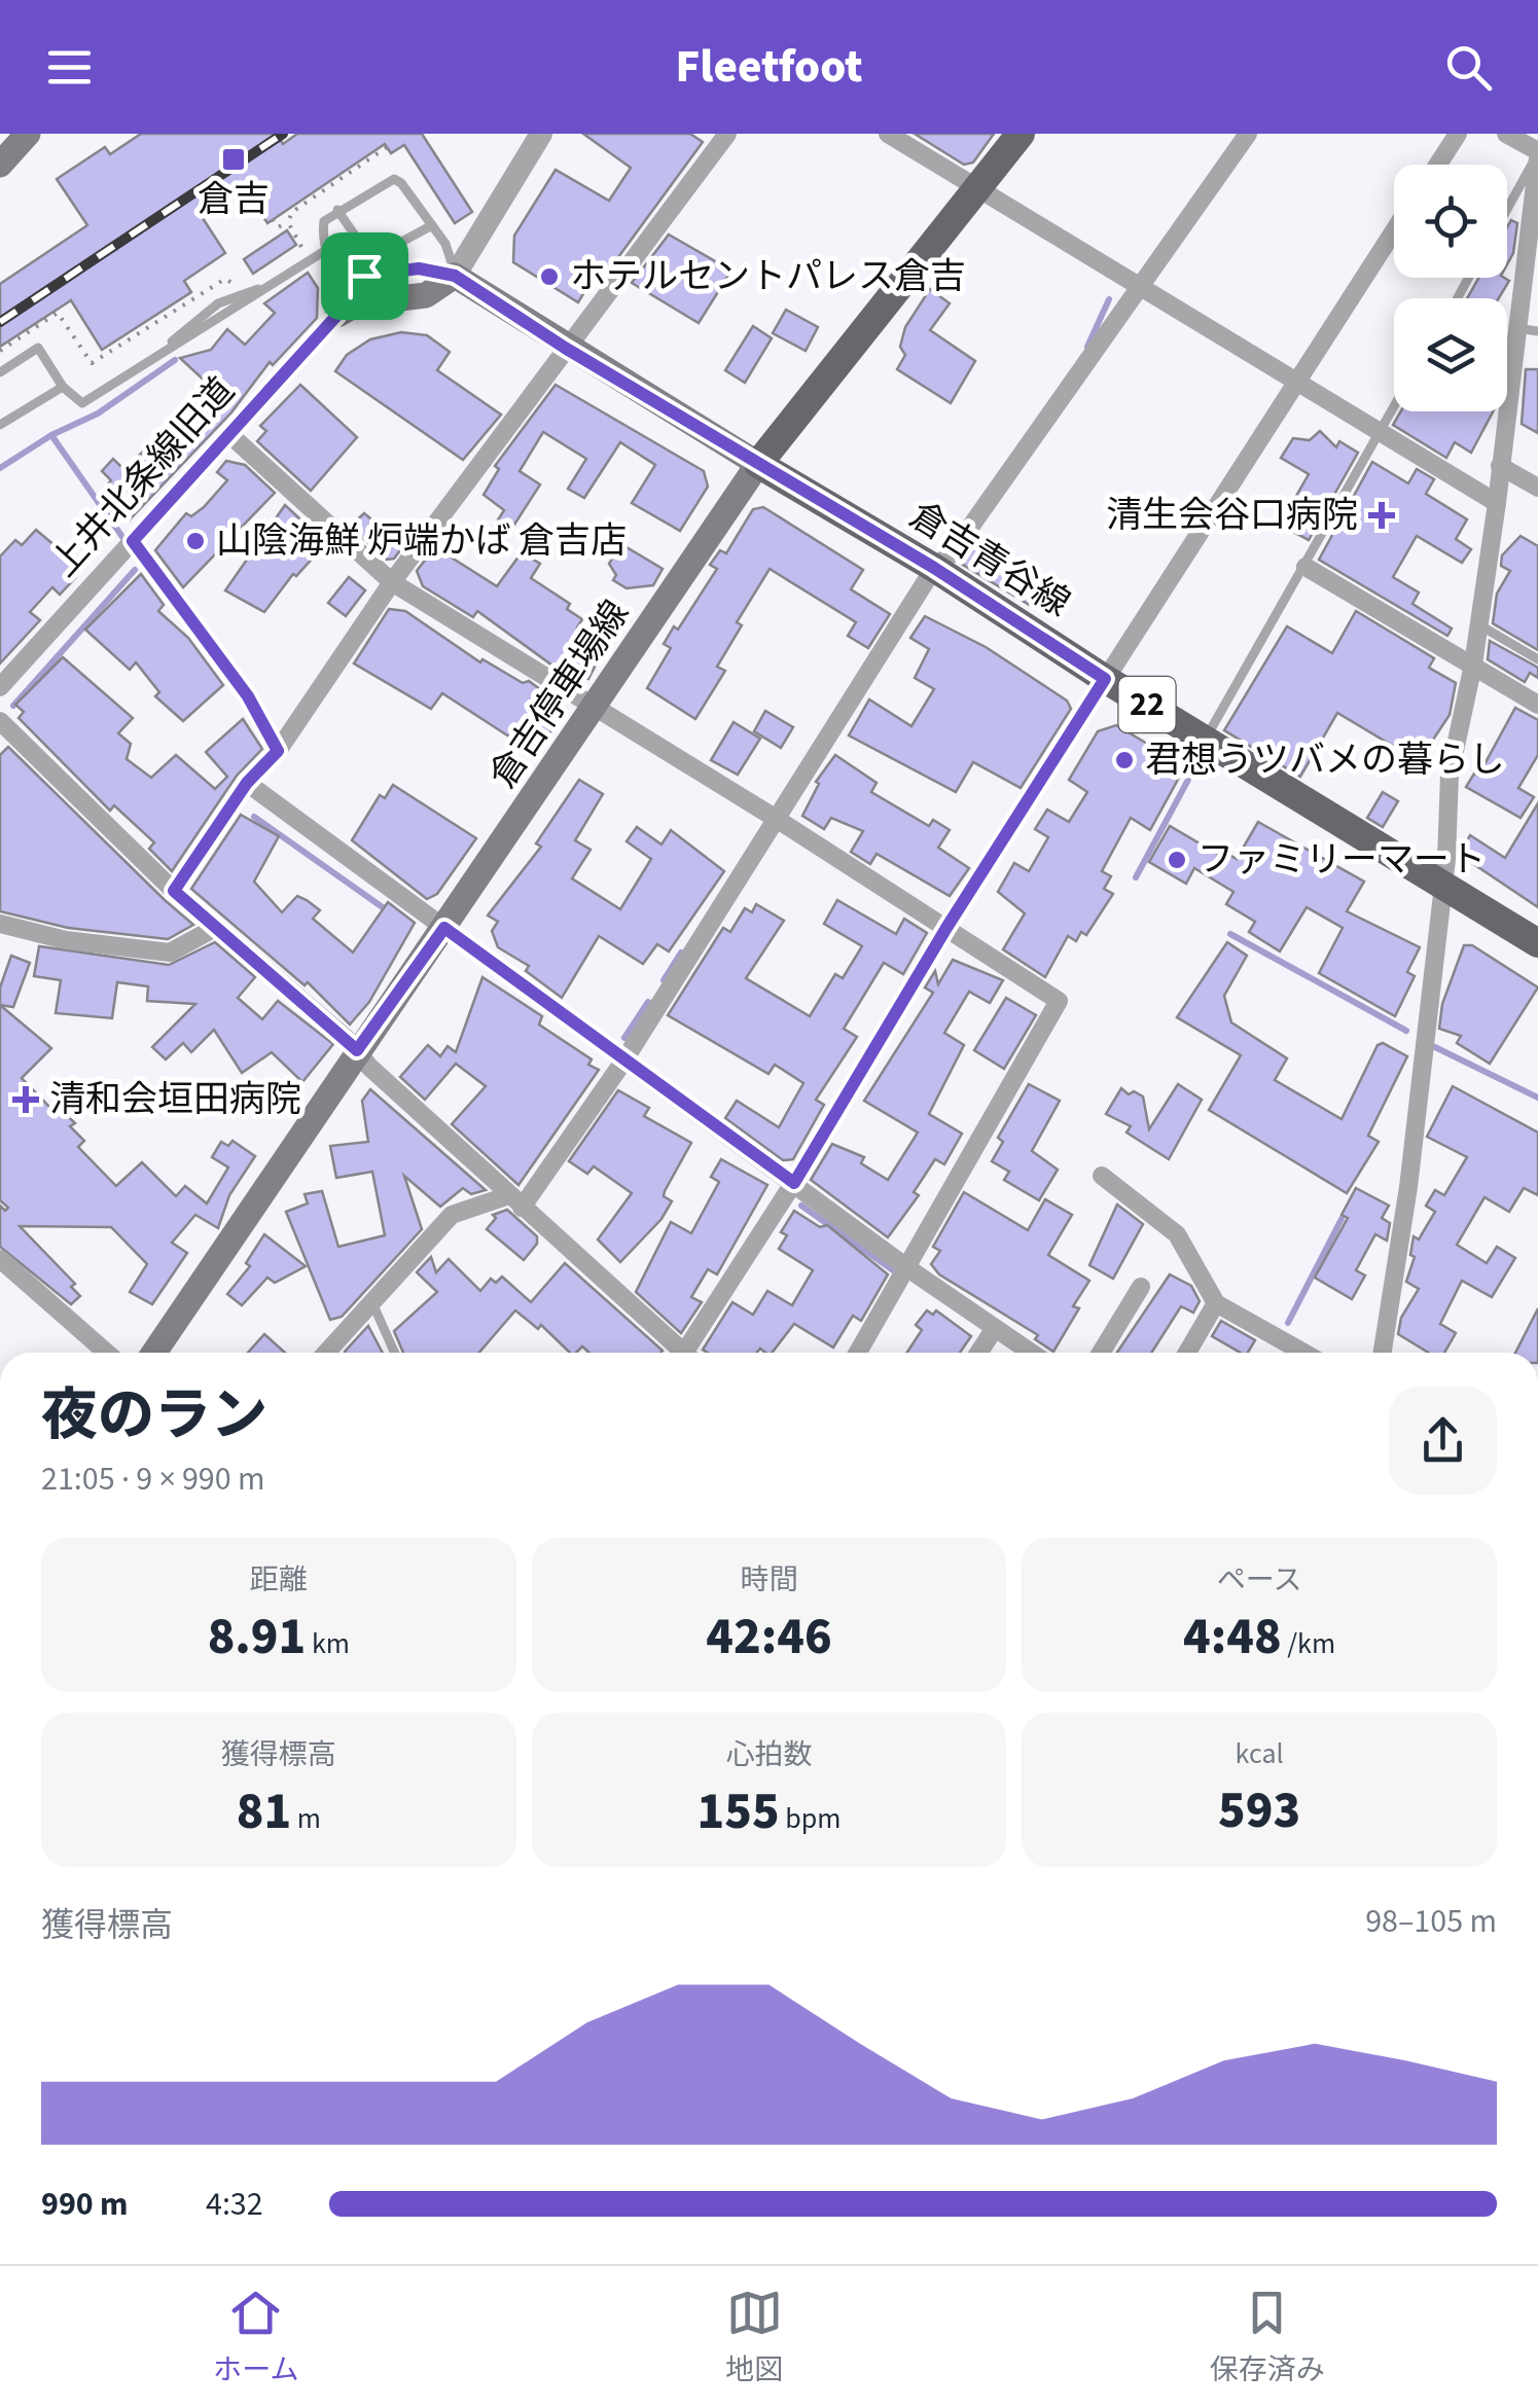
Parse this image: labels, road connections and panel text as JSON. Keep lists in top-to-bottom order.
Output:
{
  "streets": {
    "main road": ["倉吉青谷線", "倉吉停車場線", "22"],
    "street": ["上井北条線旧道"]
  },
  "crossings": [
    ["倉吉青谷線", "倉吉停車場線"]
  ],
  "places": {
    "transit": ["倉吉"],
    "other": [
      "ホテルセントパレス倉吉",
      "山陰海鮮 炉端かば 倉吉店",
      "君想うツバメの暮らし",
      "ファミリーマート"
    ],
    "health": ["清生会谷口病院", "清和会垣田病院"]
  },
  "page": {
    "header": "Fleetfoot",
    "heading": ["夜のラン", "21:05 · 9 × 990 m"],
    "stats": [
      ["距離", "8.91 km"],
      ["時間", "42:46"],
      ["ペース", "4:48 /km"],
      ["獲得標高", "81 m"],
      ["心拍数", "155 bpm"],
      ["kcal", "593"]
    ],
    "chart": ["獲得標高", "98–105 m"],
    "list": [
      {
        "name": "990 m",
        "note": "4:32"
      }
    ],
    "tabs": ["ホーム", "地図", "保存済み"]
  }
}
